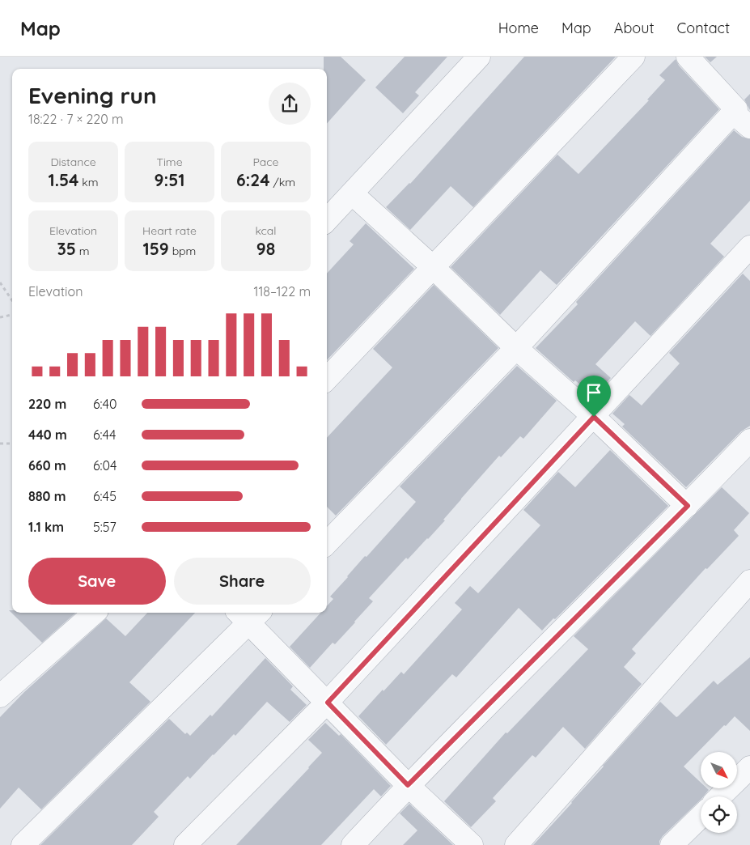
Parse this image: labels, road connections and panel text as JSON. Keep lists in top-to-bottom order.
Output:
{
  "north": "bottom right",
  "page": {
    "header": "Map",
    "nav": [
      "Home",
      "Map",
      "About",
      "Contact"
    ],
    "heading": ["Evening run", "18:22 · 7 × 220 m"],
    "stats": [
      ["Distance", "1.54 km"],
      ["Time", "9:51"],
      ["Pace", "6:24 /km"],
      ["Elevation", "35 m"],
      ["Heart rate", "159 bpm"],
      ["kcal", "98"]
    ],
    "chart": ["Elevation", "118–122 m"],
    "list": [
      {
        "name": "220 m",
        "note": "6:40"
      },
      {
        "name": "440 m",
        "note": "6:44"
      },
      {
        "name": "660 m",
        "note": "6:04"
      },
      {
        "name": "880 m",
        "note": "6:45"
      },
      {
        "name": "1.1 km",
        "note": "5:57"
      }
    ],
    "buttons": ["Save", "Share"]
  }
}
